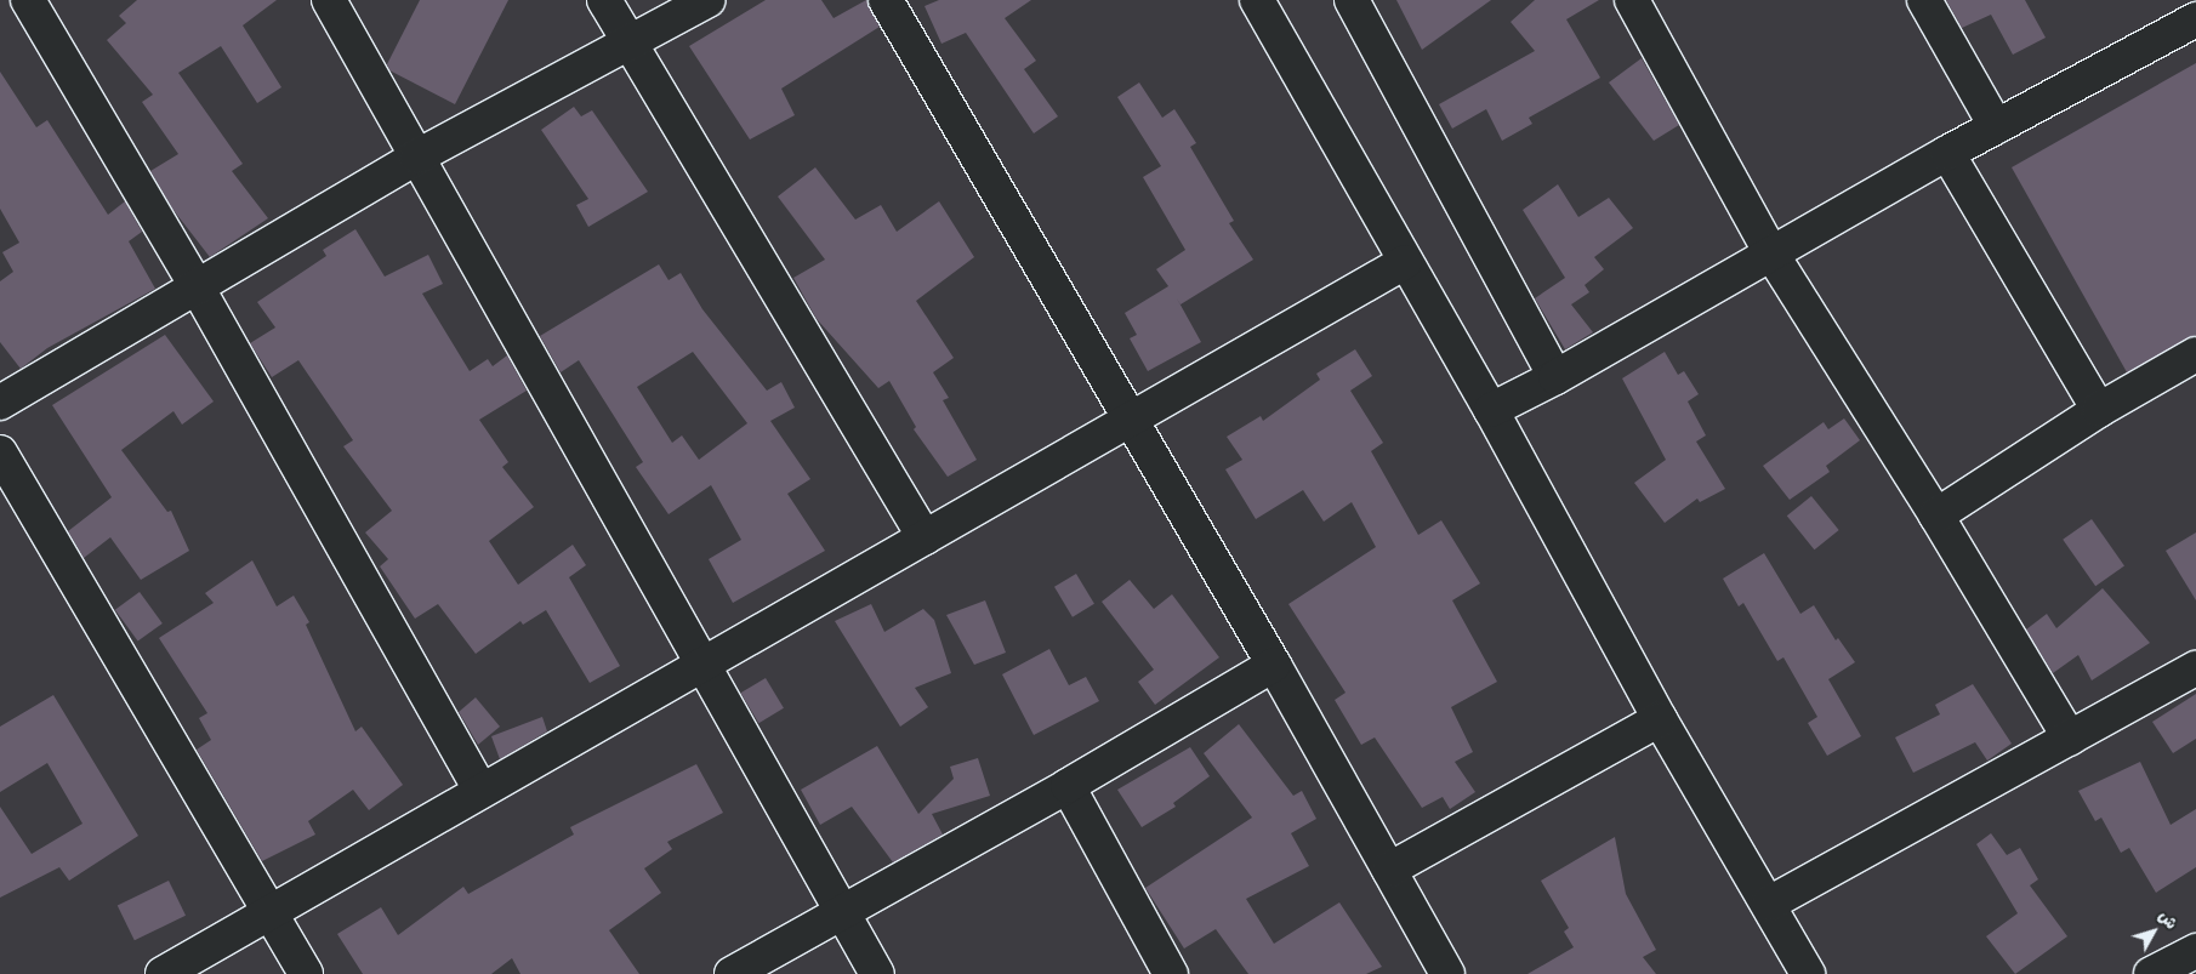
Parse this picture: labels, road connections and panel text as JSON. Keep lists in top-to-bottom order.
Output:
{
  "north": "top right"
}
